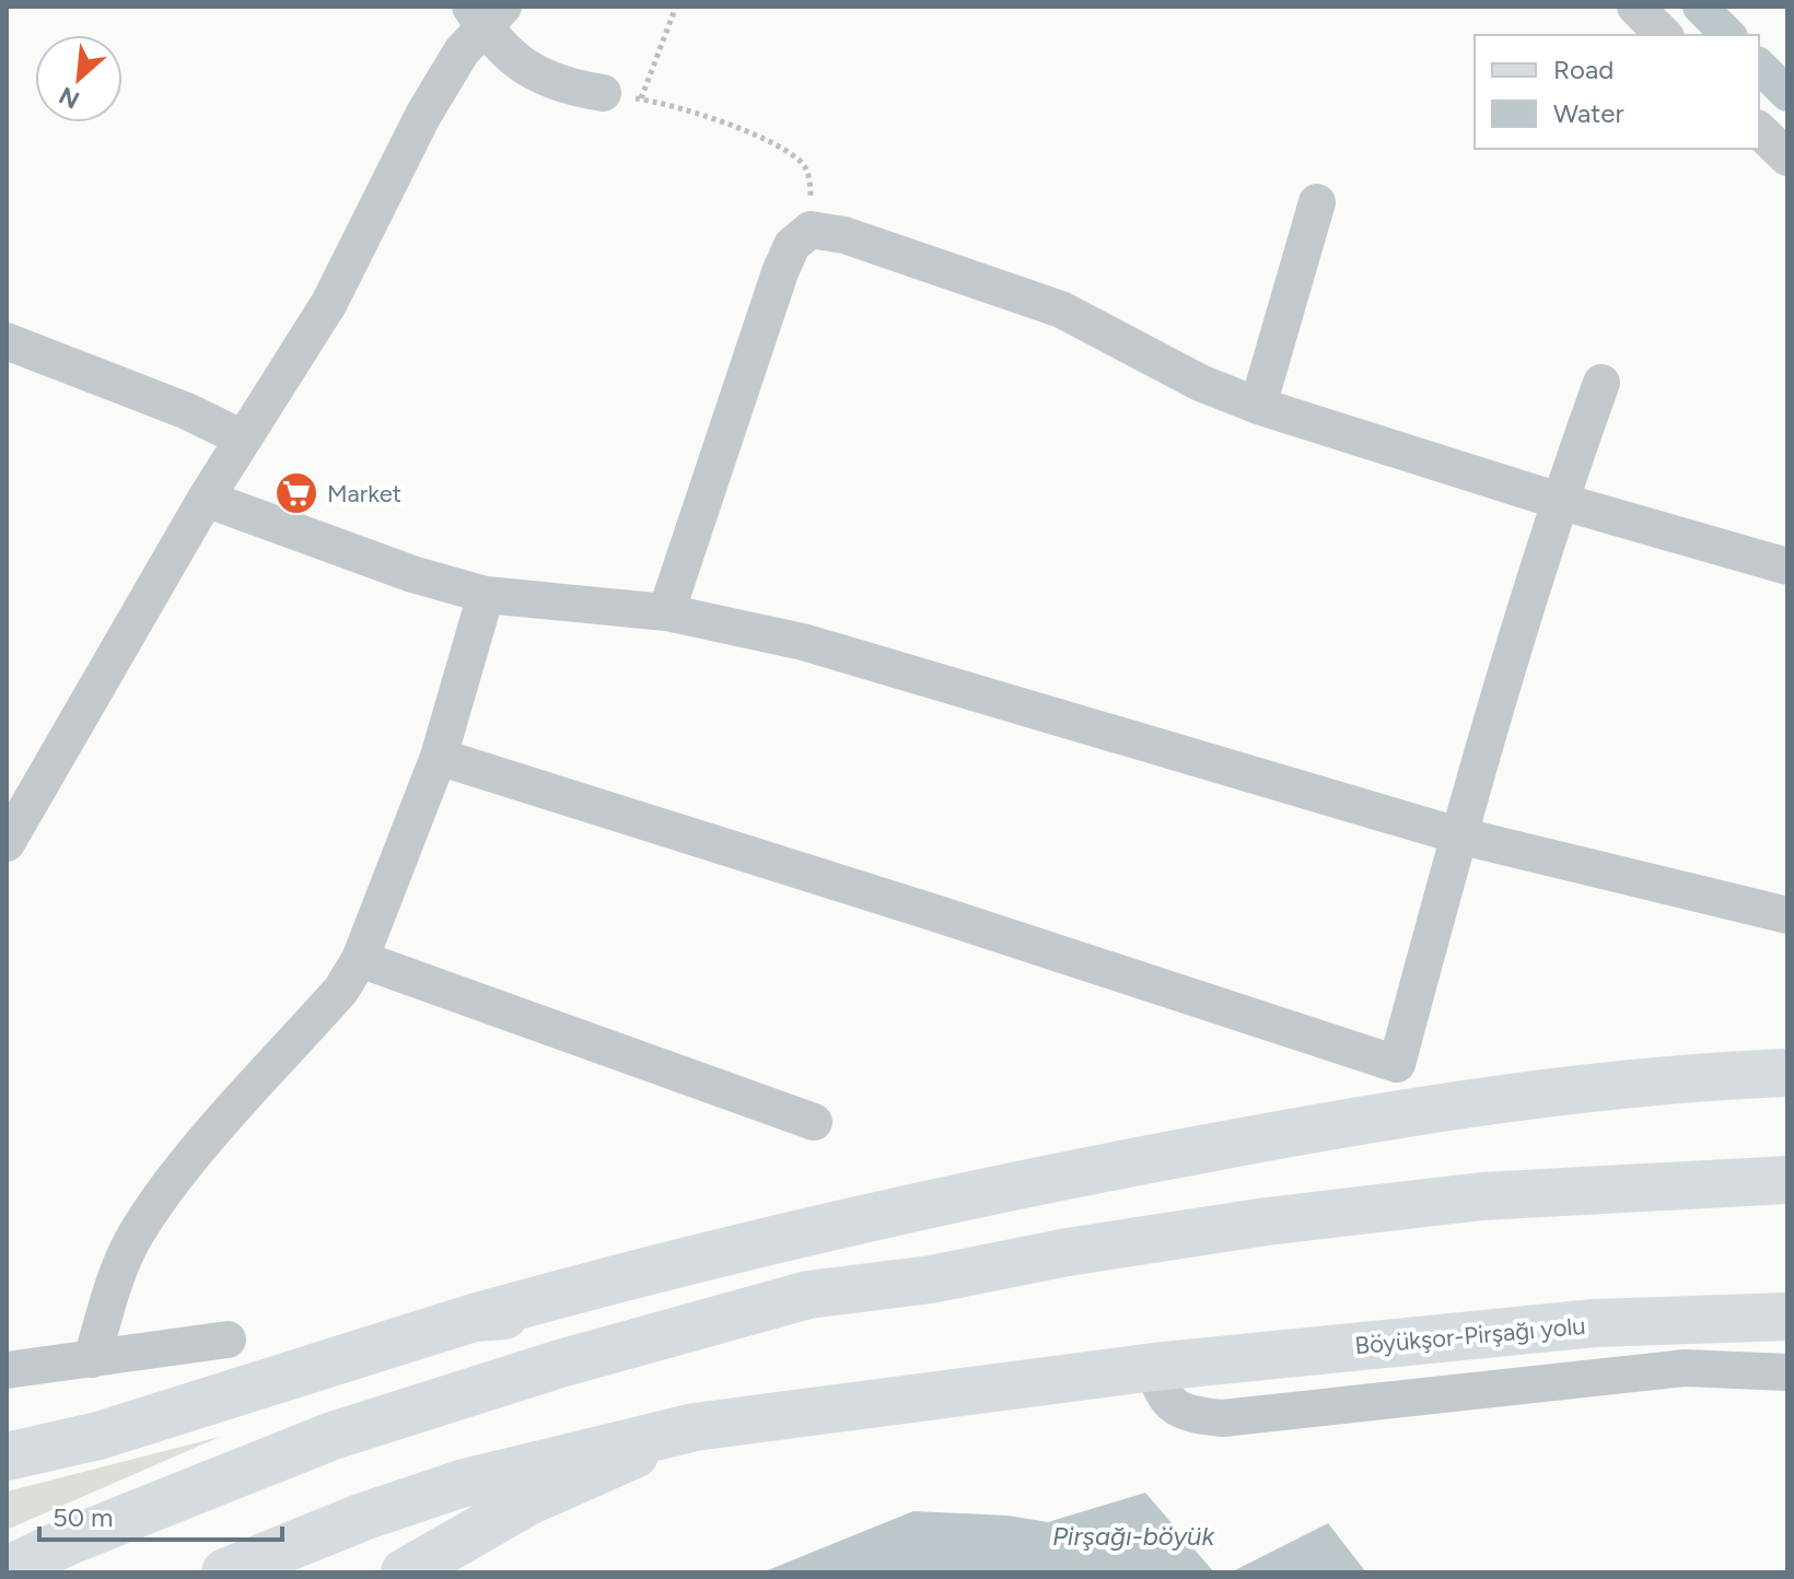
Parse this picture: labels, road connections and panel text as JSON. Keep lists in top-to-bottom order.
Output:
{
  "streets": {
    "main road": ["Böyükşor-Pirşağı yolu"]
  },
  "water": ["Pirşağı-böyük"],
  "places": {
    "supermarket": ["Market"]
  },
  "legend": ["Road", "Water"],
  "scale_bar": "50 m",
  "north": "bottom left"
}
